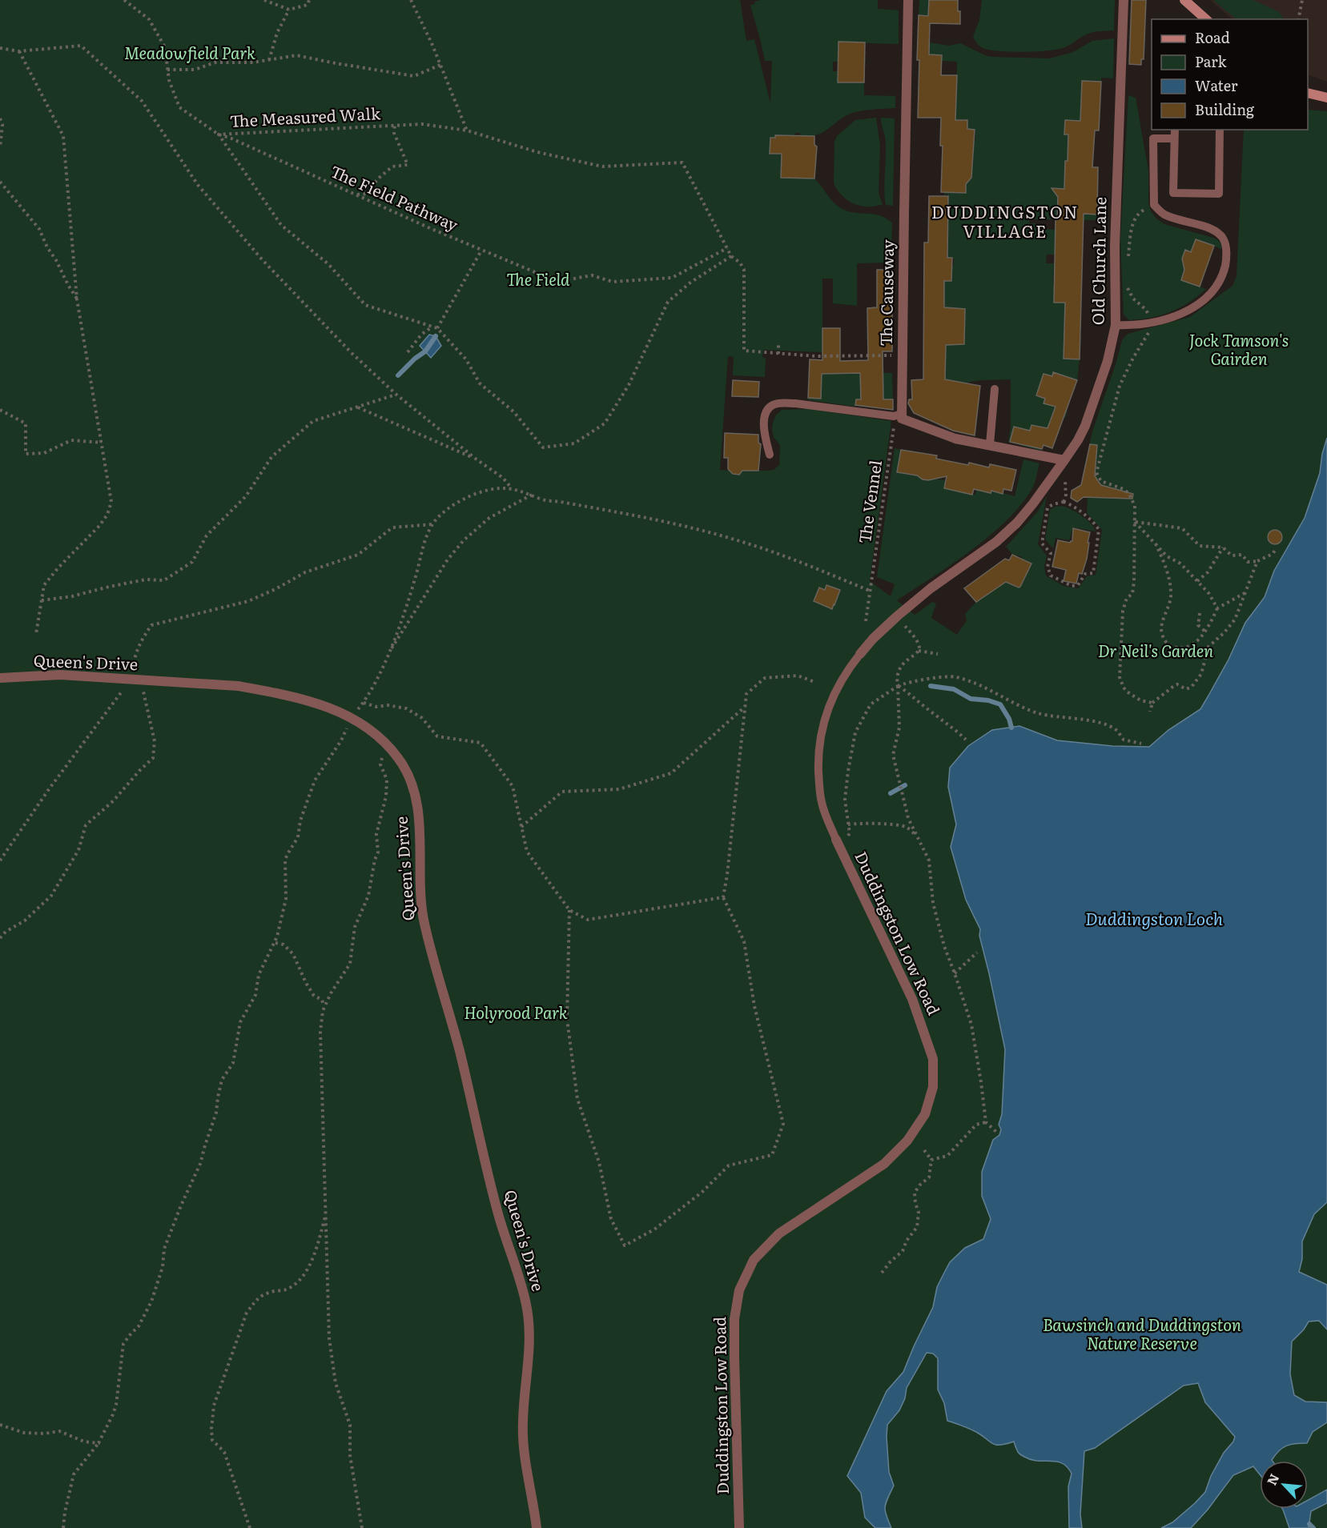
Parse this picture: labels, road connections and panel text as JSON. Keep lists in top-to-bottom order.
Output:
{
  "streets": {
    "street": [
      "Old Church Lane",
      "The Causeway",
      "Queen's Drive",
      "Duddingston Low Road"
    ],
    "path": ["The Measured Walk", "The Field Pathway", "The Vennel"]
  },
  "crossings": [
    ["The Measured Walk", "The Field Pathway"],
    ["The Measured Walk", "The Causeway"],
    ["Old Church Lane", "Duddingston Low Road"],
    ["The Causeway", "The Vennel"]
  ],
  "districts": ["DUDDINGSTON VILLAGE"],
  "water": ["Duddingston Loch"],
  "parks": [
    "Meadowfield Park",
    "The Field",
    "Jock Tamson's Gairden",
    "Dr Neil's Garden",
    "Holyrood Park",
    "Bawsinch and Duddingston Nature Reserve"
  ],
  "legend": [
    "Road",
    "Park",
    "Water",
    "Building"
  ],
  "north": "top left"
}
